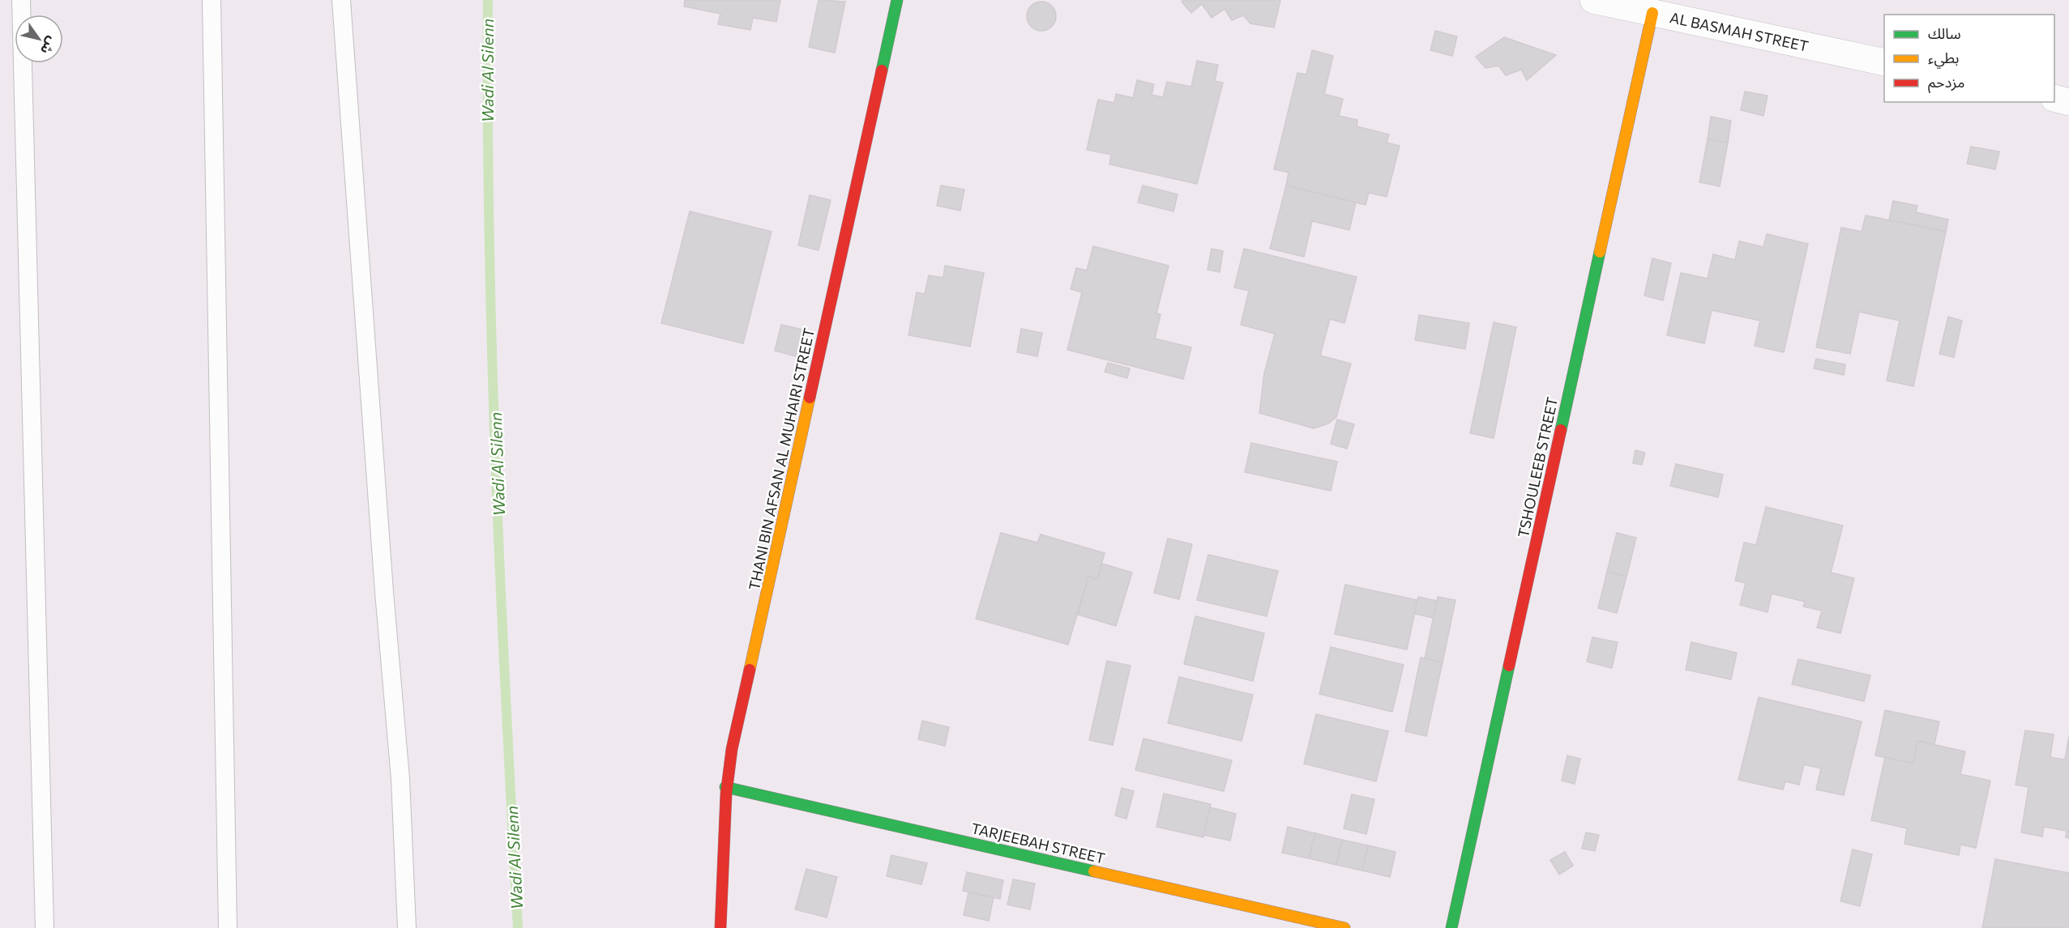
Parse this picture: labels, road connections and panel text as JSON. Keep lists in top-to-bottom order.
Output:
{
  "streets": {
    "street": [
      "AL BASMAH STREET",
      "THANI BIN AFSAN AL MUHAIRI STREET",
      "TSHOULEEB STREET",
      "TARJEEBAH STREET"
    ]
  },
  "crossings": [
    ["AL BASMAH STREET", "TSHOULEEB STREET"],
    ["THANI BIN AFSAN AL MUHAIRI STREET", "TARJEEBAH STREET"]
  ],
  "water": ["Wadi Al Silenn"],
  "legend": ["سالك", "بطيء", "مزدحم"],
  "north": "bottom right"
}
